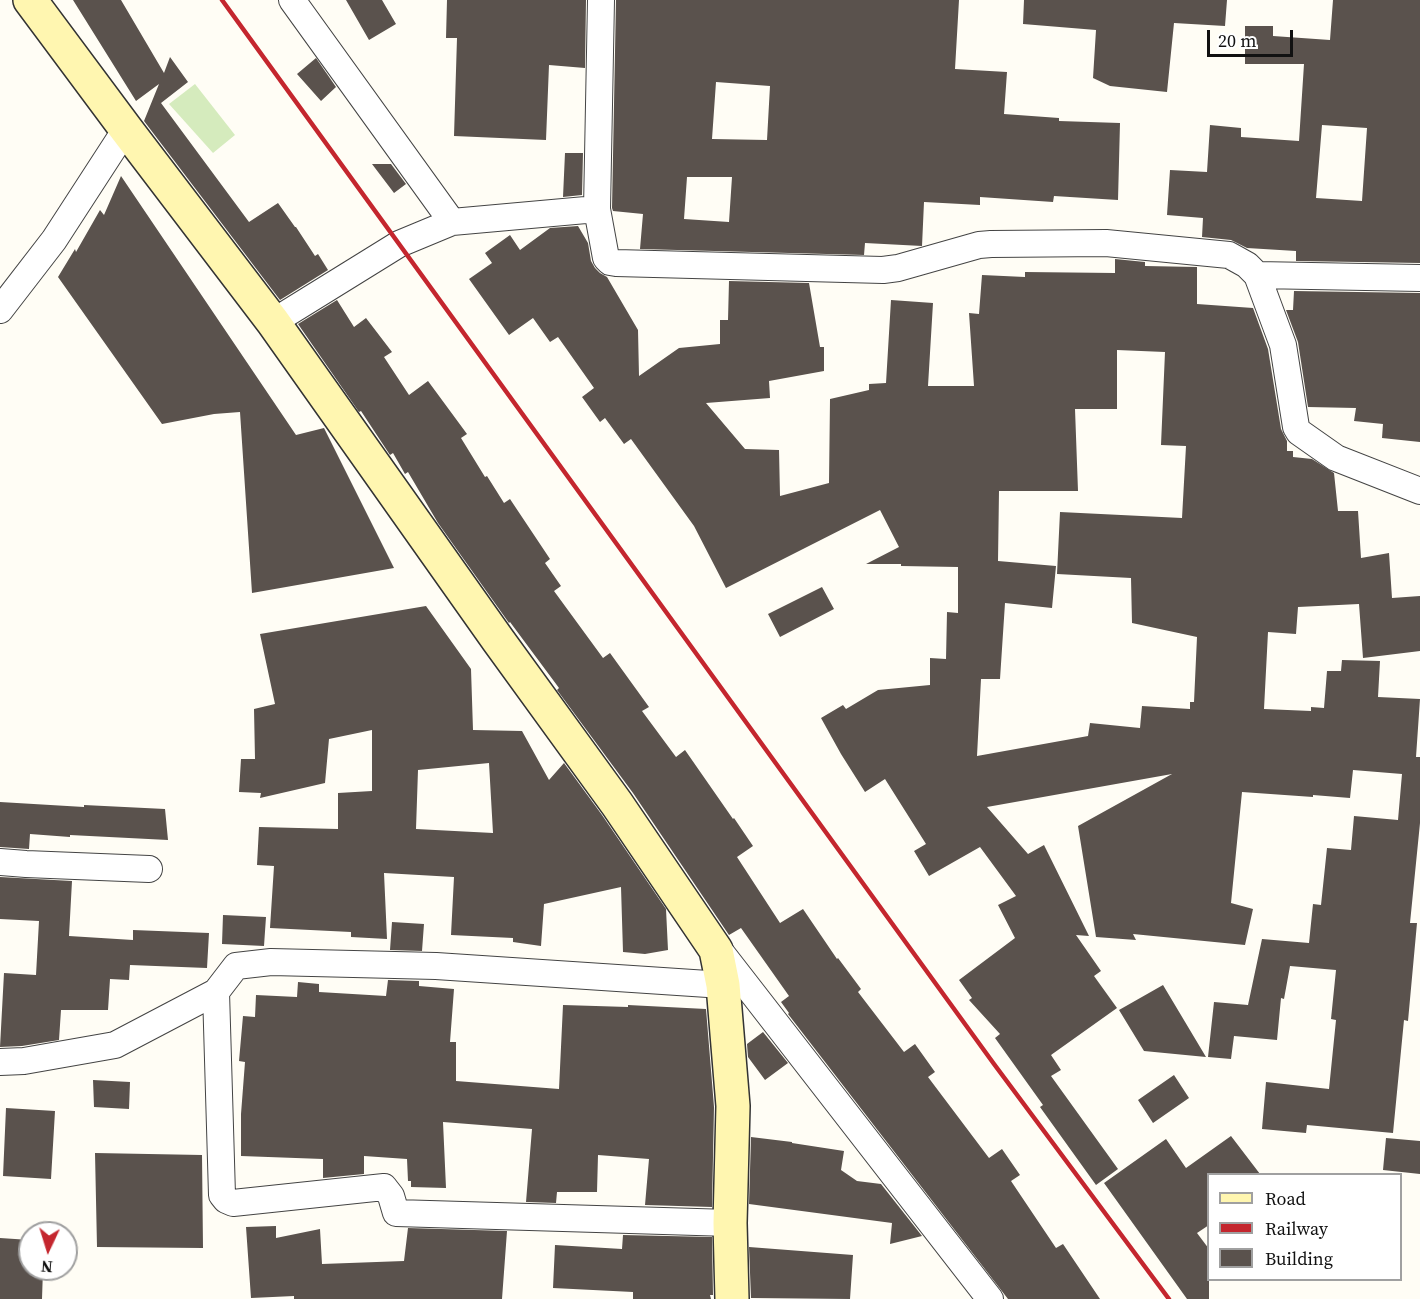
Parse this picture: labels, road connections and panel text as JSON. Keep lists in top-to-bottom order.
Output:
{
  "legend": ["Road", "Railway", "Building"],
  "scale_bar": "20 m",
  "north": "bottom"
}
